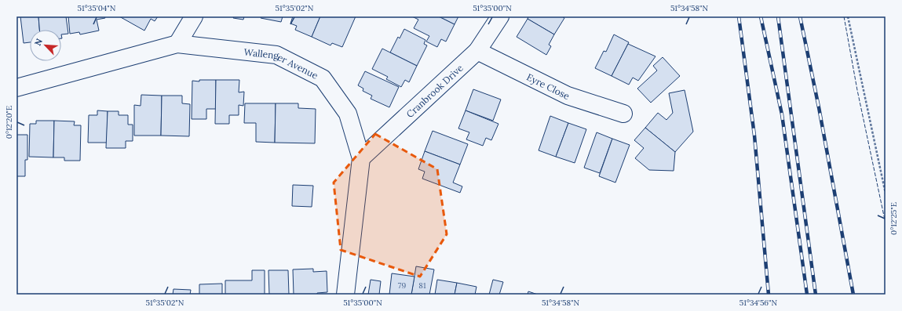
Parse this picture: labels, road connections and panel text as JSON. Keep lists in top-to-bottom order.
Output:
{
  "streets": {
    "street": ["Wallenger Avenue", "Eyre Close", "Cranbrook Drive"]
  },
  "crossings": [
    ["Wallenger Avenue", "Cranbrook Drive"],
    ["Eyre Close", "Cranbrook Drive"]
  ],
  "house_numbers": ["79", "81"],
  "north": "top left",
  "coordinates": [
    "51°35'04\"N",
    "51°35'02\"N",
    "51°35'00\"N",
    "51°34'58\"N",
    "0°12'20\"E",
    "0°12'25\"E",
    "51°34'56\"N"
  ]
}
